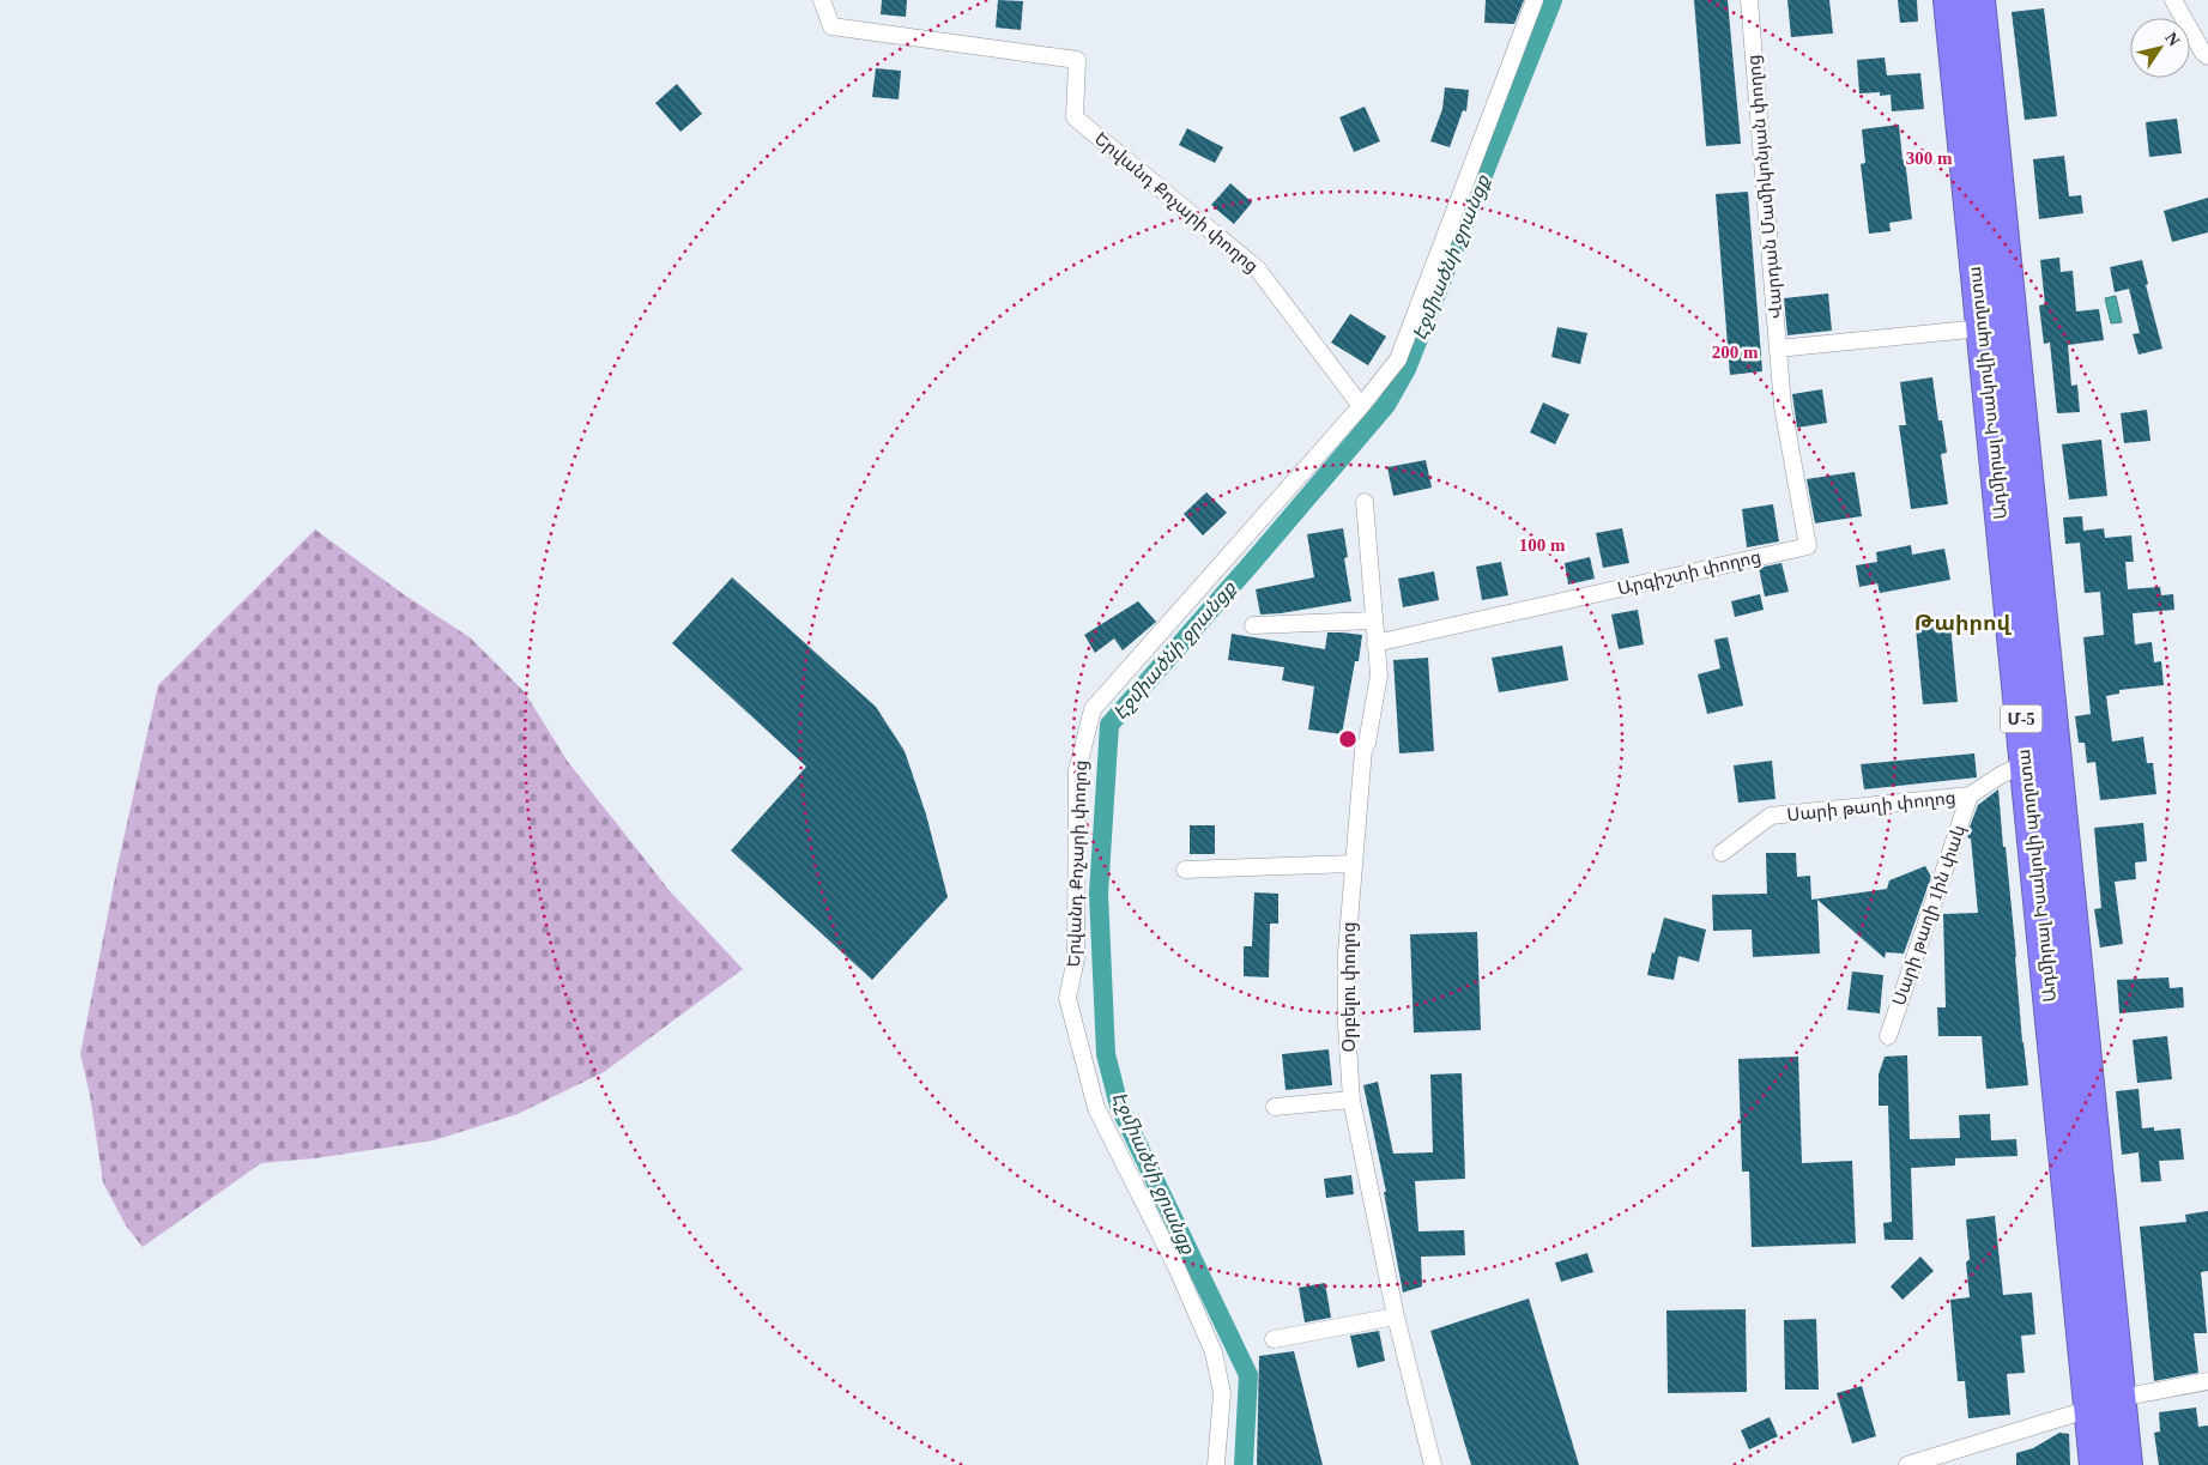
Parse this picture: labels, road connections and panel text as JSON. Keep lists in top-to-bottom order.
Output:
{
  "streets": {
    "highway": ["Ադմիրալ Իսակովի պողոտա", "Մ-5"],
    "street": [
      "Վարդան Մամիկոնյան փողոց",
      "Երվանդ Քոչարի փողոց",
      "Արգիշտի փողոց",
      "Սարի թաղի փողոց",
      "Սարի թաղի 1ին փակ",
      "Օրբելու փողոց"
    ]
  },
  "crossings": [
    ["Վարդան Մամիկոնյան փողոց", "Արգիշտի փողոց"],
    ["Ադմիրալ Իսակովի պողոտա", "Մ-5"],
    ["Ադմիրալ Իսակովի պողոտա", "Սարի թաղի փողոց"],
    ["Արգիշտի փողոց", "Օրբելու փողոց"],
    ["Սարի թաղի փողոց", "Սարի թաղի 1ին փակ"]
  ],
  "districts": ["Թաիրով"],
  "water": ["Էջմիածնի ջրանցք"],
  "north": "top right",
  "rings": ["300 m", "200 m", "100 m"]
}
